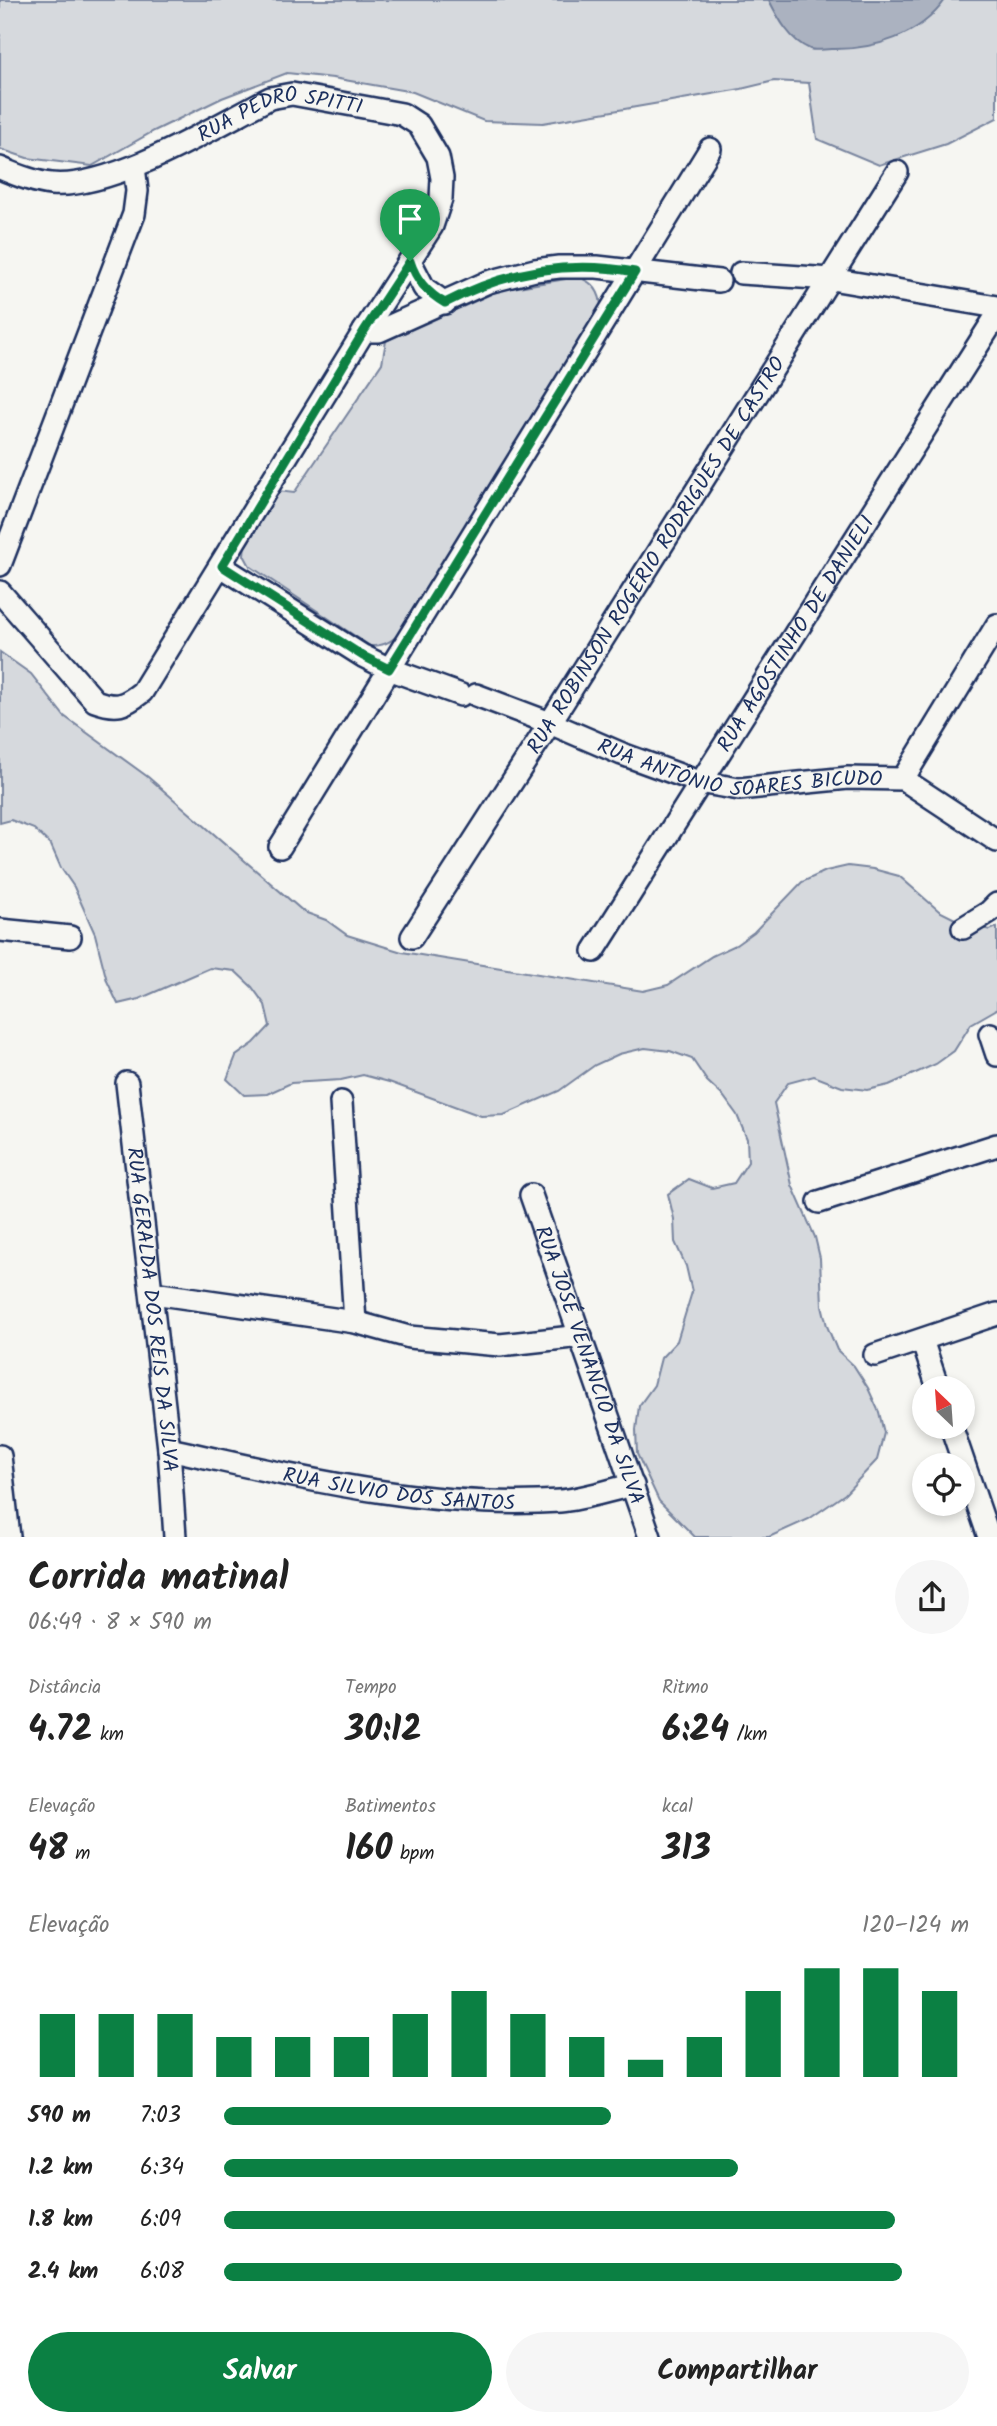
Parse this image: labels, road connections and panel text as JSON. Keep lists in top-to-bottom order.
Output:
{
  "streets": {
    "street": [
      "RUA PEDRO SPITTI",
      "RUA ROBINSON ROGÉRIO RODRIGUES DE CASTRO",
      "RUA AGOSTINHO DE DANIELI",
      "RUA ANTÔNIO SOARES BICUDO",
      "RUA GERALDA DOS REIS DA SILVA",
      "RUA JOSÉ VENÂNCIO DA SILVA",
      "RUA SILVIO DOS SANTOS"
    ]
  },
  "crossings": [
    ["RUA PEDRO SPITTI", "RUA ANTÔNIO SOARES BICUDO"],
    ["RUA ROBINSON ROGÉRIO RODRIGUES DE CASTRO", "RUA ANTÔNIO SOARES BICUDO"],
    ["RUA AGOSTINHO DE DANIELI", "RUA ANTÔNIO SOARES BICUDO"],
    ["RUA GERALDA DOS REIS DA SILVA", "RUA SILVIO DOS SANTOS"],
    ["RUA JOSÉ VENÂNCIO DA SILVA", "RUA SILVIO DOS SANTOS"]
  ],
  "north": "top left",
  "page": {
    "heading": ["Corrida matinal", "06:49 · 8 × 590 m"],
    "stats": [
      ["Distância", "4.72 km"],
      ["Tempo", "30:12"],
      ["Ritmo", "6:24 /km"],
      ["Elevação", "48 m"],
      ["Batimentos", "160 bpm"],
      ["kcal", "313"]
    ],
    "chart": ["Elevação", "120–124 m"],
    "list": [
      {
        "name": "590 m",
        "note": "7:03"
      },
      {
        "name": "1.2 km",
        "note": "6:34"
      },
      {
        "name": "1.8 km",
        "note": "6:09"
      },
      {
        "name": "2.4 km",
        "note": "6:08"
      }
    ],
    "buttons": ["Salvar", "Compartilhar"]
  }
}
